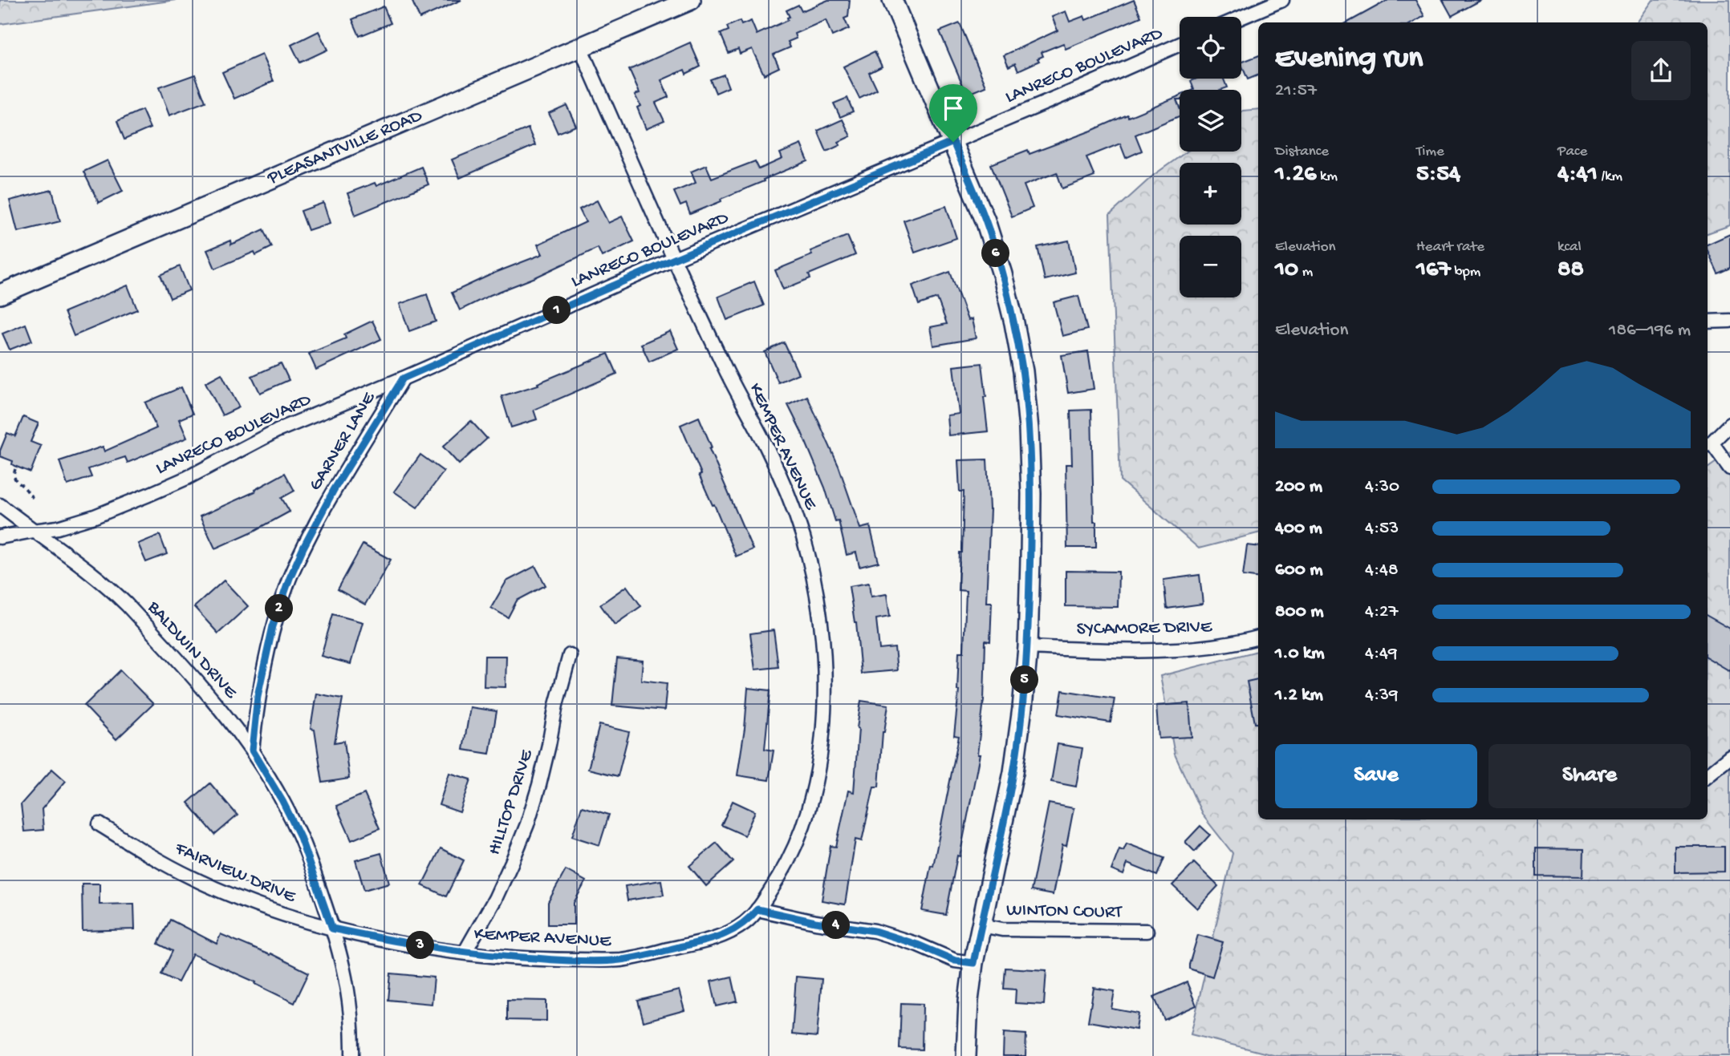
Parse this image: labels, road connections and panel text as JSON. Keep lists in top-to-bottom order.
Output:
{
  "streets": {
    "street": [
      "LANRECO BOULEVARD",
      "PLEASANTVILLE ROAD",
      "GARNER LANE",
      "KEMPER AVENUE",
      "SYCAMORE DRIVE",
      "BALDWIN DRIVE",
      "HILLTOP DRIVE",
      "FAIRVIEW DRIVE",
      "WINTON COURT"
    ]
  },
  "crossings": [
    ["LANRECO BOULEVARD", "GARNER LANE"],
    ["LANRECO BOULEVARD", "KEMPER AVENUE"],
    ["LANRECO BOULEVARD", "BALDWIN DRIVE"],
    ["PLEASANTVILLE ROAD", "KEMPER AVENUE"],
    ["GARNER LANE", "BALDWIN DRIVE"],
    ["KEMPER AVENUE", "BALDWIN DRIVE"],
    ["KEMPER AVENUE", "HILLTOP DRIVE"],
    ["KEMPER AVENUE", "FAIRVIEW DRIVE"],
    ["BALDWIN DRIVE", "FAIRVIEW DRIVE"]
  ],
  "page": {
    "map_buttons": ["+", "−"],
    "heading": ["Evening run", "21:57"],
    "stats": [
      ["Distance", "1.26 km"],
      ["Time", "5:54"],
      ["Pace", "4:41 /km"],
      ["Elevation", "10 m"],
      ["Heart rate", "167 bpm"],
      ["kcal", "88"]
    ],
    "pins": [
      "6",
      "1",
      "2",
      "5",
      "4",
      "3"
    ],
    "chart": ["Elevation", "186–196 m"],
    "list": [
      {
        "name": "200 m",
        "note": "4:30"
      },
      {
        "name": "400 m",
        "note": "4:53"
      },
      {
        "name": "600 m",
        "note": "4:48"
      },
      {
        "name": "800 m",
        "note": "4:27"
      },
      {
        "name": "1.0 km",
        "note": "4:49"
      },
      {
        "name": "1.2 km",
        "note": "4:39"
      }
    ],
    "buttons": ["Save", "Share"]
  }
}
